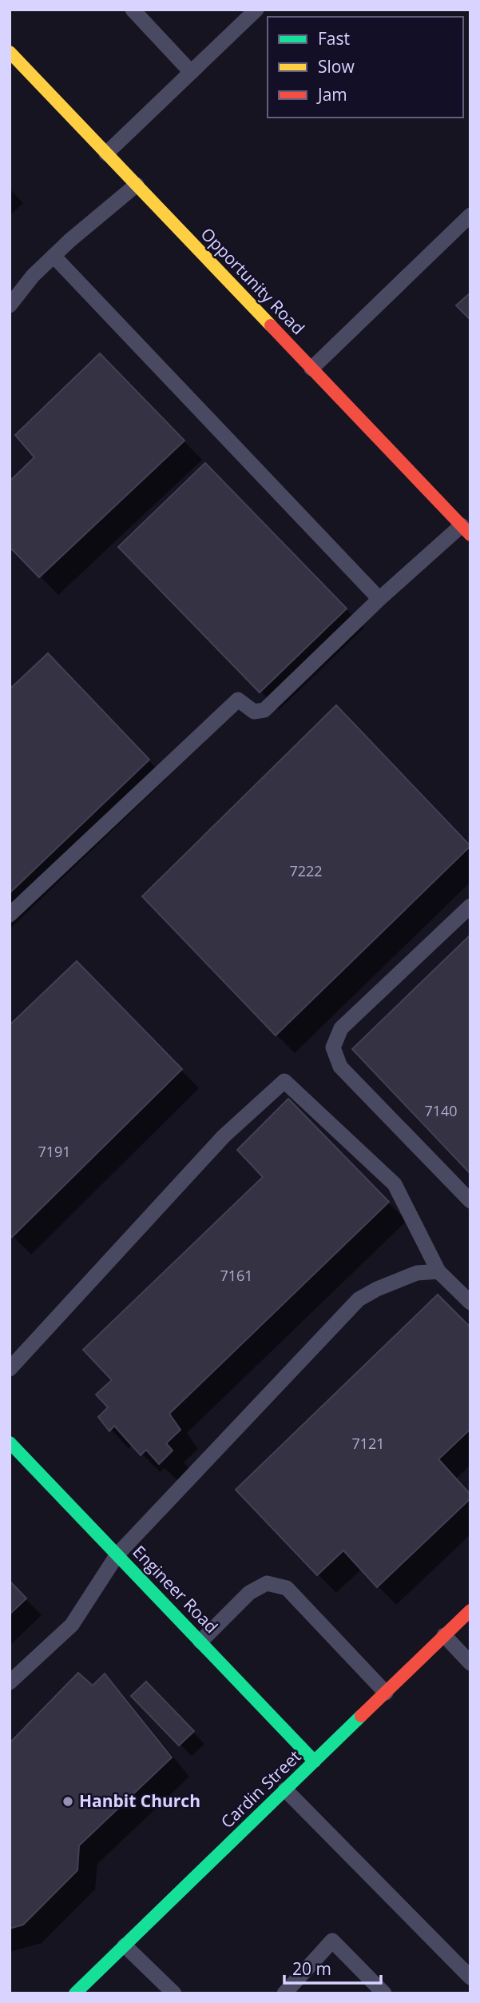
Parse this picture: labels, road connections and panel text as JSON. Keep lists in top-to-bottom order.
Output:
{
  "streets": {
    "street": ["Opportunity Road", "Engineer Road", "Cardin Street"]
  },
  "crossings": [
    ["Engineer Road", "Cardin Street"]
  ],
  "places": ["Hanbit Church"],
  "house_numbers": [
    "7222",
    "7140",
    "7191",
    "7161",
    "7121"
  ],
  "legend": ["Fast", "Slow", "Jam"],
  "scale_bar": "20 m"
}
